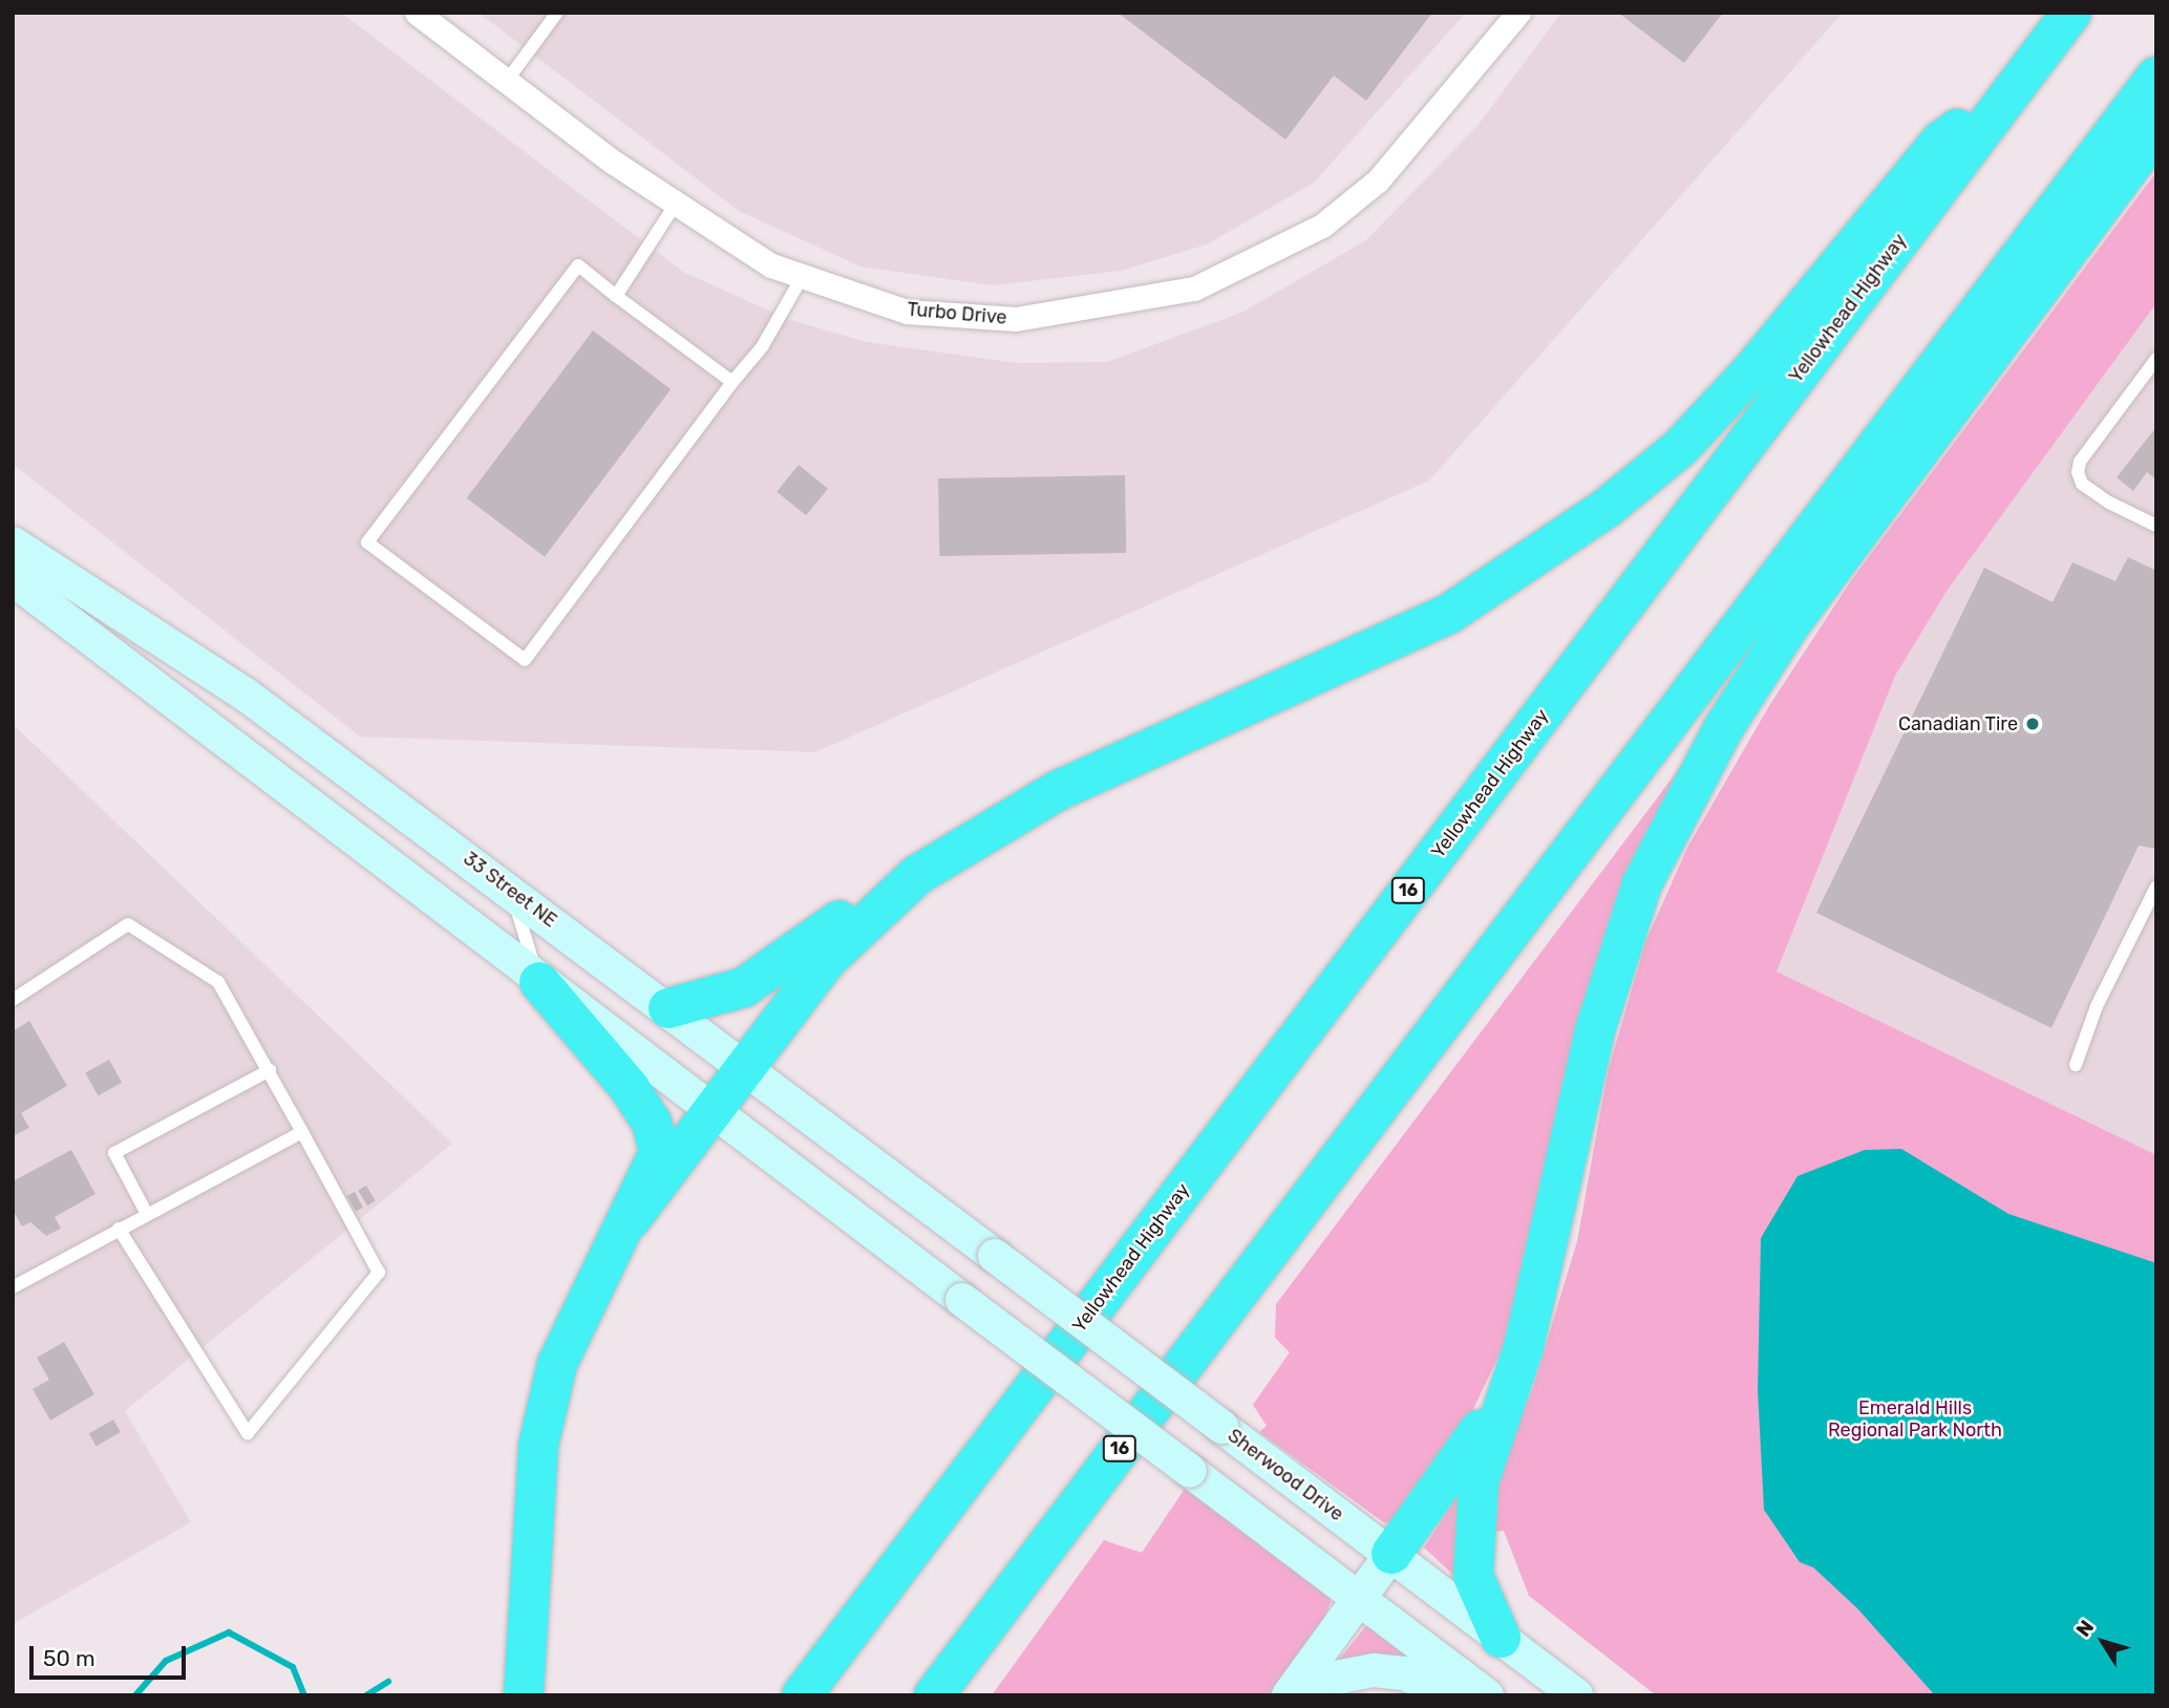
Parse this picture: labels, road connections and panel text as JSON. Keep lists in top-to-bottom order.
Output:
{
  "streets": {
    "highway": ["Yellowhead Highway", "16"],
    "main road": ["33 Street NE", "Sherwood Drive"],
    "street": ["Turbo Drive"]
  },
  "crossings": [
    ["33 Street NE", "Sherwood Drive"]
  ],
  "parks": ["Emerald Hills Regional Park North"],
  "places": ["Canadian Tire"],
  "scale_bar": "50 m",
  "north": "top left"
}
